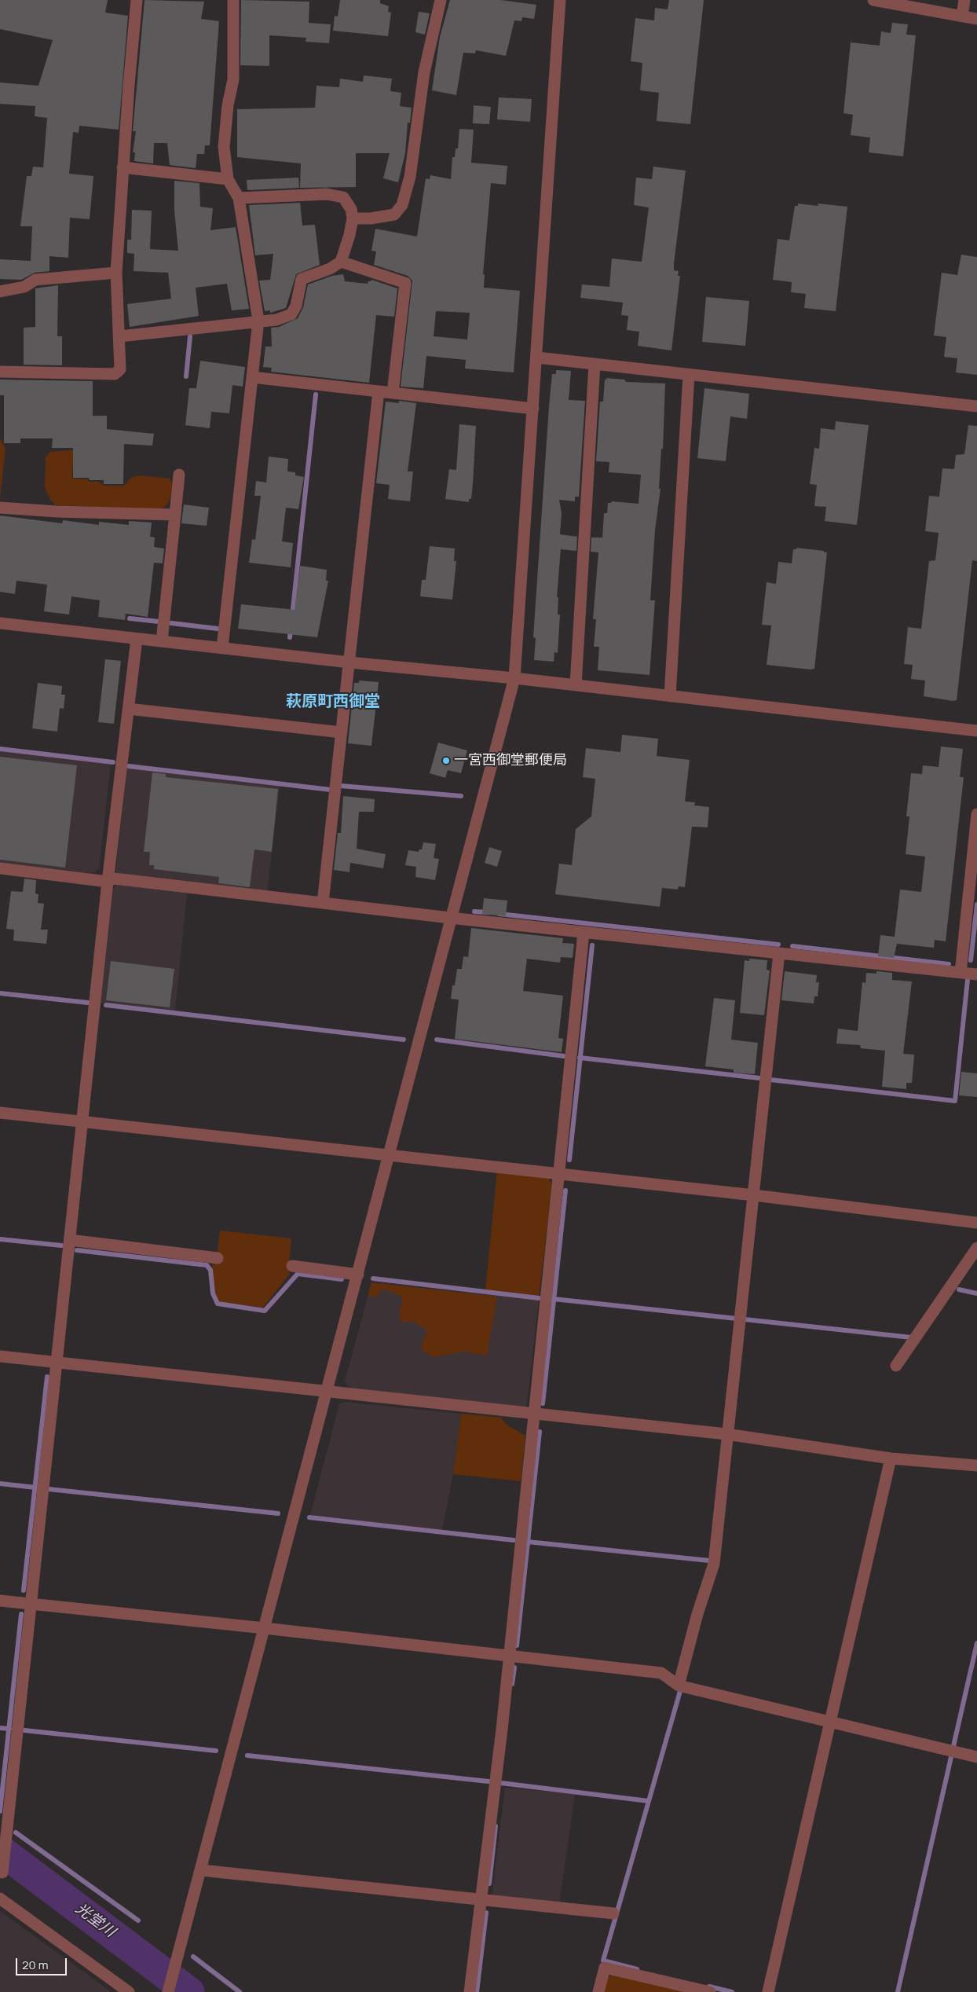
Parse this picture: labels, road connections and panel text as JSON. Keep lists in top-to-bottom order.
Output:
{
  "districts": ["萩原町西御堂"],
  "water": ["光堂川"],
  "places": ["一宮西御堂郵便局"],
  "scale_bar": "20 m"
}
